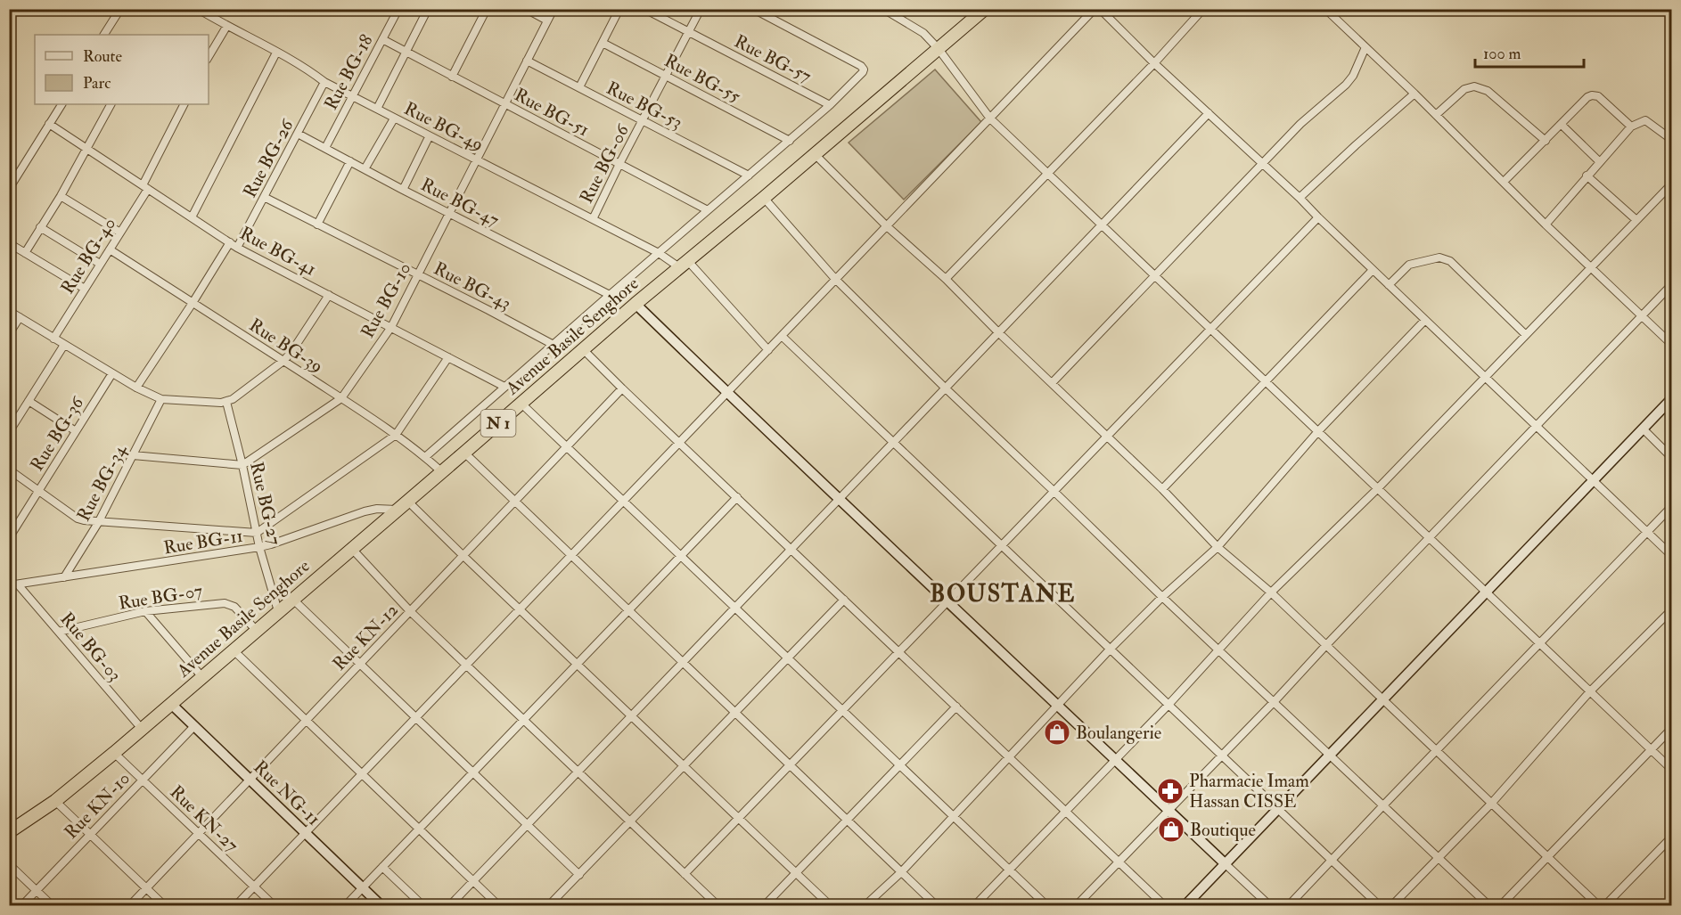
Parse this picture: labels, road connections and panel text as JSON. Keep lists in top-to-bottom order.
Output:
{
  "streets": {
    "highway": ["Avenue Basile Senghore", "N 1"],
    "street": [
      "Rue BG-57",
      "Rue BG-18",
      "Rue BG-55",
      "Rue BG-53",
      "Rue BG-51",
      "Rue BG-49",
      "Rue BG-26",
      "Rue BG-06",
      "Rue BG-47",
      "Rue BG-41",
      "Rue BG-40",
      "Rue BG-43",
      "Rue BG-10",
      "Rue BG-39",
      "Rue BG-36",
      "Rue BG-34",
      "Rue BG-27",
      "Rue BG-11",
      "Rue BG-07",
      "Rue KN-12",
      "Rue BG-03",
      "Rue NG-11",
      "Rue KN-10",
      "Rue KN-27"
    ]
  },
  "crossings": [
    ["Rue BG-57", "Rue BG-06"],
    ["Rue BG-18", "Rue BG-51"],
    ["Rue BG-18", "Rue BG-49"],
    ["Rue BG-18", "Rue BG-47"],
    ["Rue BG-55", "Rue BG-06"],
    ["Rue BG-53", "Rue BG-06"],
    ["Rue BG-53", "Rue BG-10"],
    ["Rue BG-51", "Rue BG-06"],
    ["Rue BG-51", "Rue BG-10"],
    ["Rue BG-49", "Rue BG-26"],
    ["Rue BG-49", "Rue BG-06"],
    ["Rue BG-49", "Rue BG-10"],
    ["Rue BG-49", "Avenue Basile Senghore"],
    ["Rue BG-26", "Rue BG-47"],
    ["Rue BG-26", "Rue BG-41"],
    ["Rue BG-26", "Rue BG-43"],
    ["Rue BG-47", "Rue BG-10"],
    ["Rue BG-41", "Rue BG-40"],
    ["Rue BG-41", "Rue BG-10"],
    ["Rue BG-40", "Rue BG-39"],
    ["Rue BG-43", "Rue BG-10"],
    ["Rue BG-10", "Rue BG-39"],
    ["Rue BG-10", "Rue BG-27"],
    ["Avenue Basile Senghore", "Rue BG-39"],
    ["Avenue Basile Senghore", "Rue BG-27"],
    ["Avenue Basile Senghore", "Rue BG-11"],
    ["Avenue Basile Senghore", "Rue BG-07"],
    ["Avenue Basile Senghore", "Rue BG-03"],
    ["Avenue Basile Senghore", "Rue NG-11"],
    ["Avenue Basile Senghore", "Rue KN-27"],
    ["Rue BG-34", "Rue BG-11"],
    ["Rue BG-27", "Rue BG-11"],
    ["Rue BG-11", "Rue BG-03"],
    ["Rue BG-07", "Rue BG-03"],
    ["Rue KN-12", "Rue NG-11"],
    ["Rue KN-12", "Rue KN-27"],
    ["Rue NG-11", "Rue KN-10"],
    ["Rue KN-10", "Rue KN-27"]
  ],
  "districts": ["BOUSTANE"],
  "places": {
    "shop": ["Boulangerie", "Boutique"],
    "pharmacy": ["Pharmacie Imam Hassan CISSE"]
  },
  "legend": ["Route", "Parc"],
  "scale_bar": "100 m"
}
